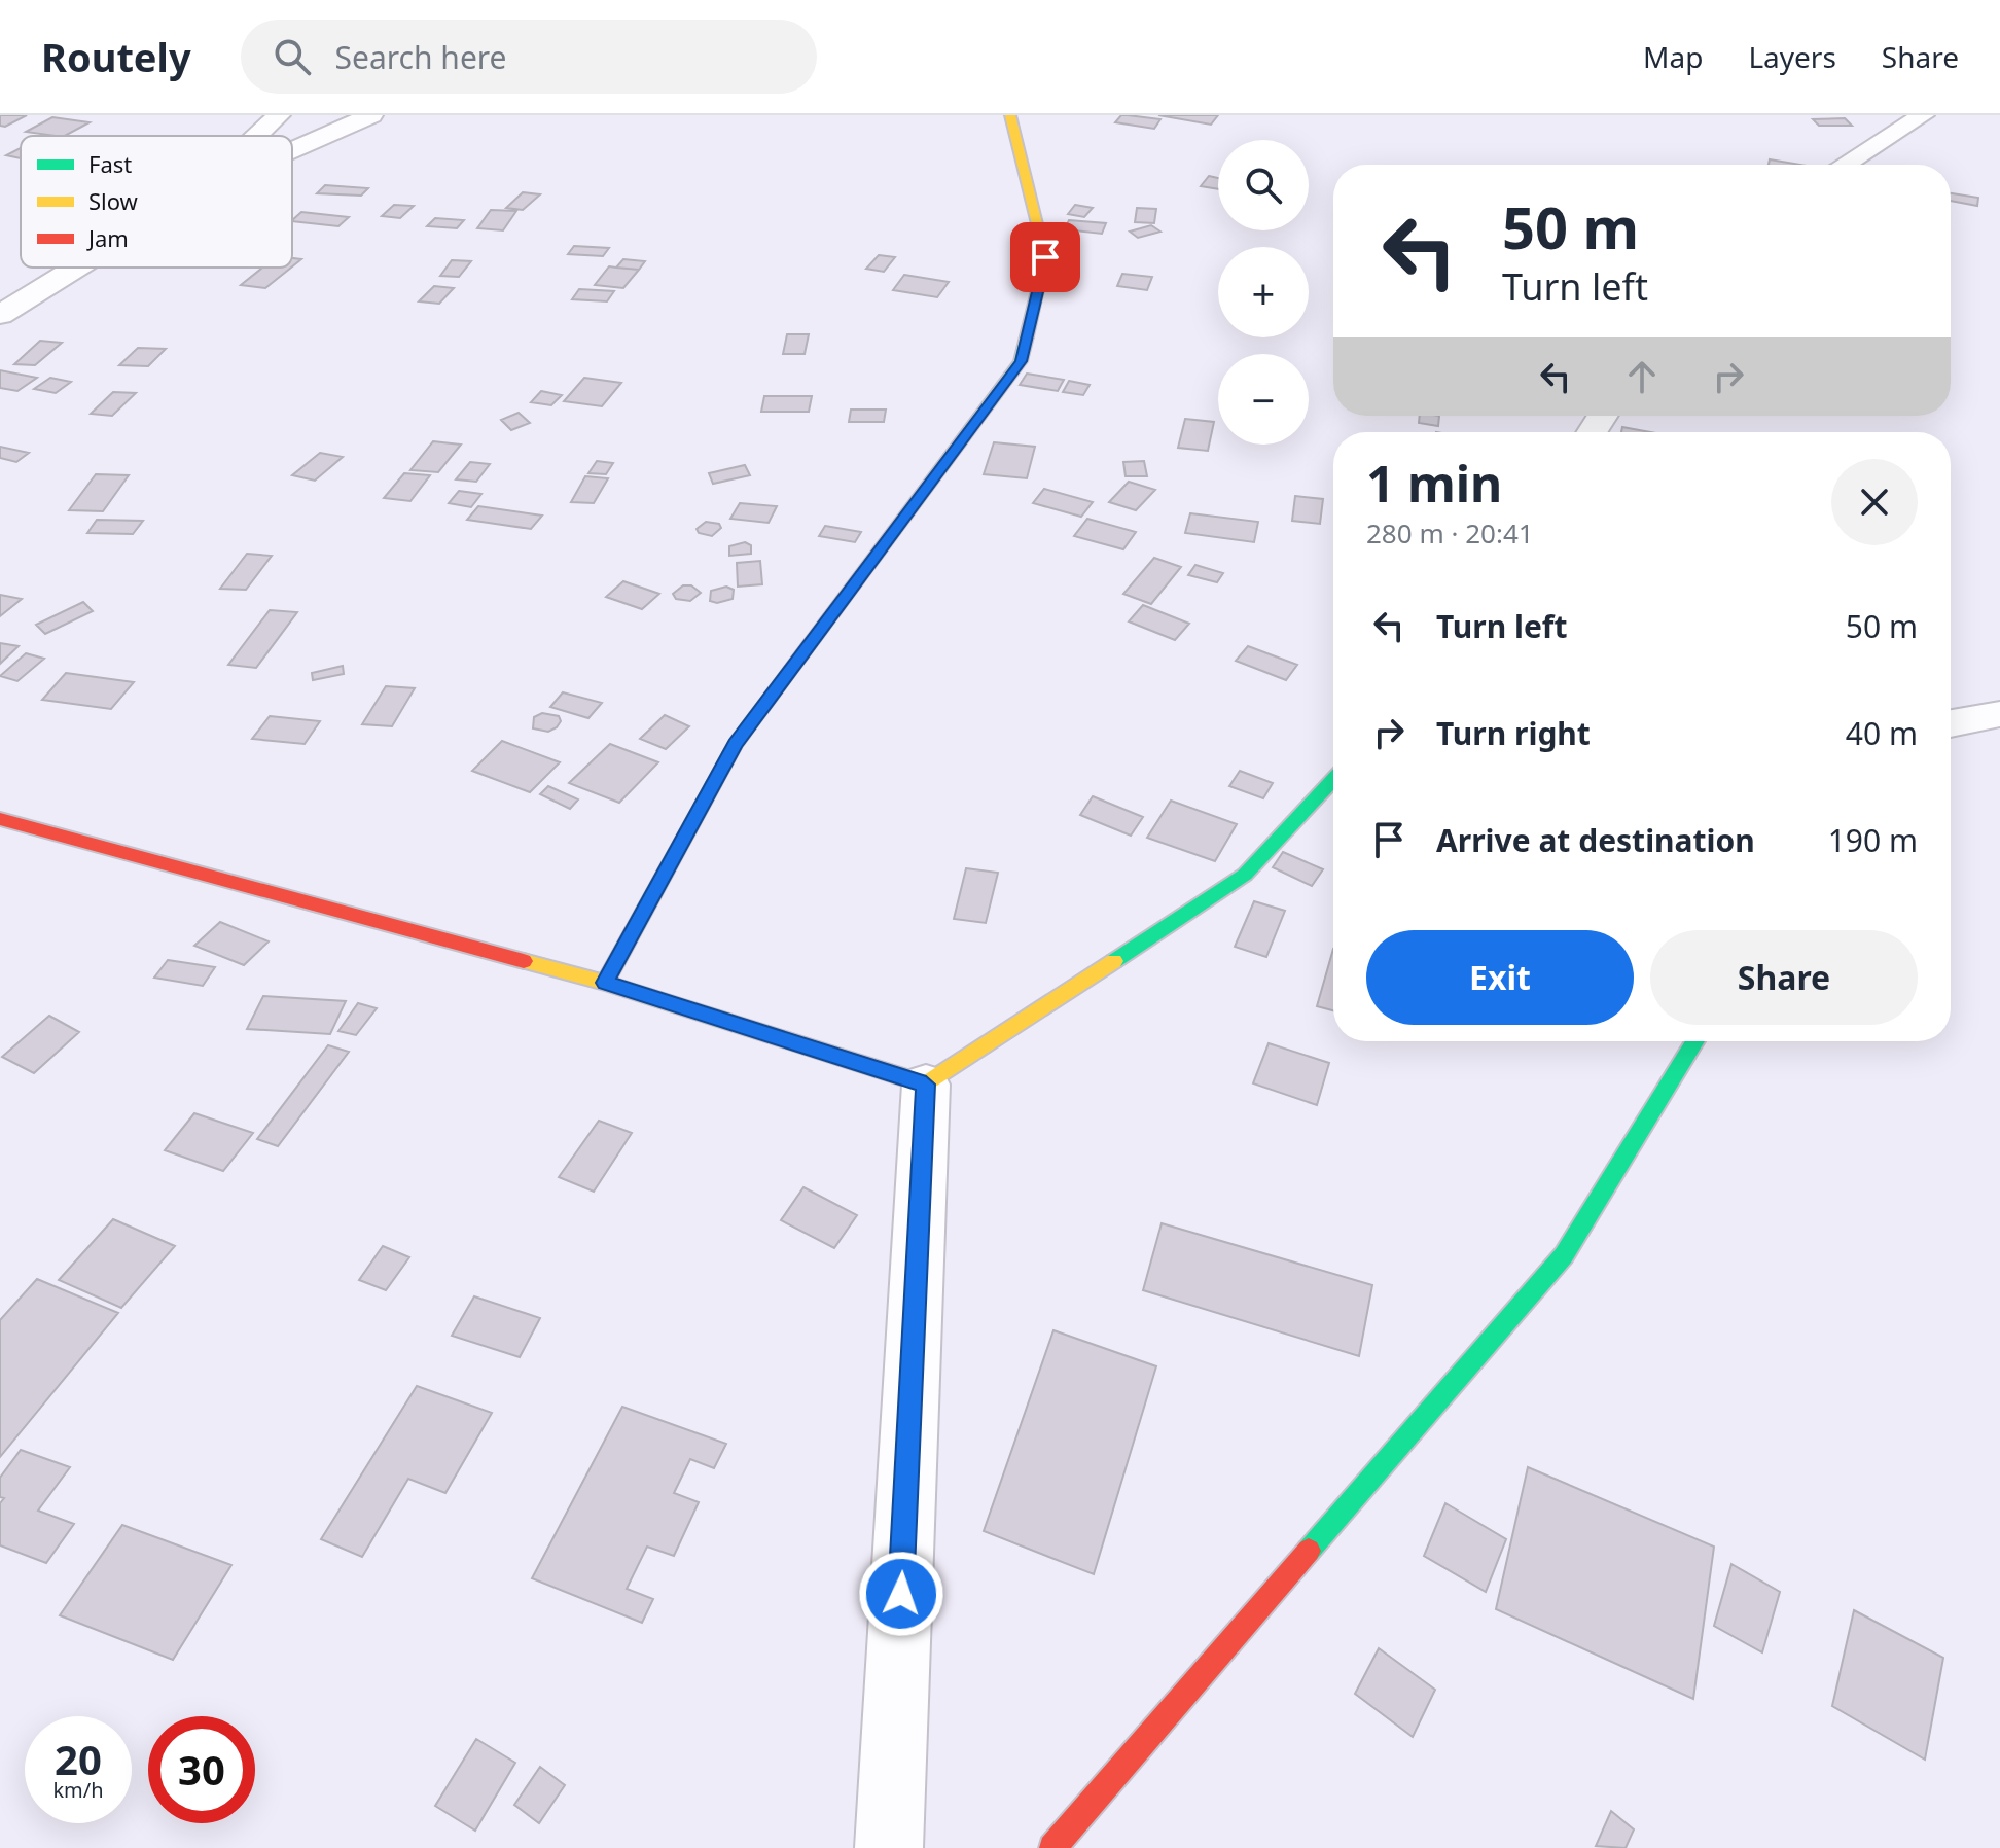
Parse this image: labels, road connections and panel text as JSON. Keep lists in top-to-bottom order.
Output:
{
  "legend": ["Fast", "Slow", "Jam"],
  "page": {
    "header": "Routely",
    "search": "Search here",
    "nav": ["Map", "Layers", "Share"],
    "map_buttons": ["+", "−"],
    "turn": ["50 m", "Turn left"],
    "heading": ["1 min", "280 m · 20:41"],
    "list": [
      {
        "name": "Turn left",
        "value": "50 m"
      },
      {
        "name": "Turn right",
        "value": "40 m"
      },
      {
        "name": "Arrive at destination",
        "value": "190 m"
      }
    ],
    "buttons": ["Exit", "Share"],
    "speed": "20 km/h",
    "limit": "30"
  }
}
